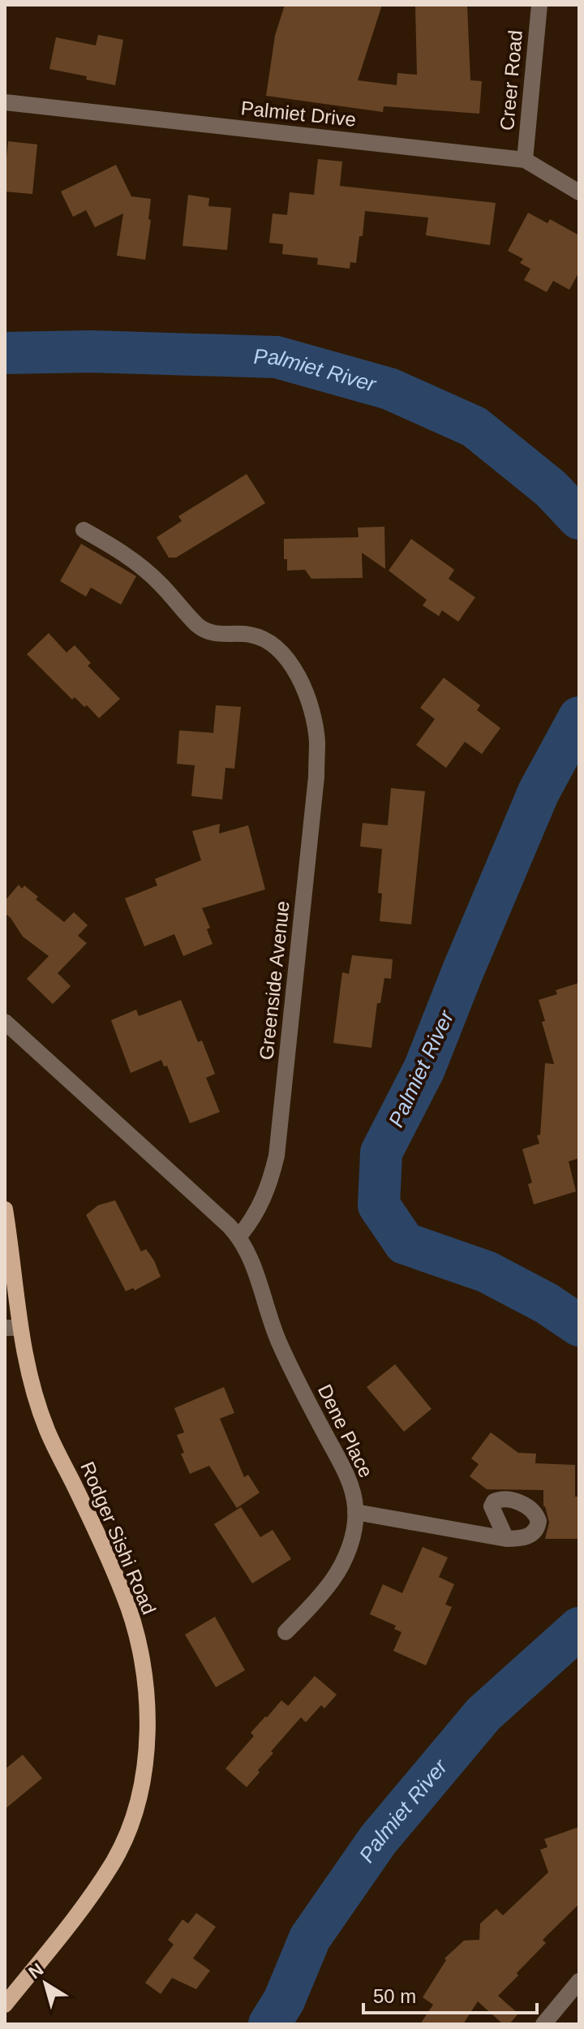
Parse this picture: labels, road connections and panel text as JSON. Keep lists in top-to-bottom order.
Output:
{
  "streets": {
    "main road": ["Rodger Sishi Road"],
    "street": [
      "Creer Road",
      "Palmiet Drive",
      "Greenside Avenue",
      "Dene Place"
    ]
  },
  "crossings": [
    ["Creer Road", "Palmiet Drive"],
    ["Greenside Avenue", "Dene Place"]
  ],
  "water": ["Palmiet River"],
  "scale_bar": "50 m",
  "north": "top left"
}
